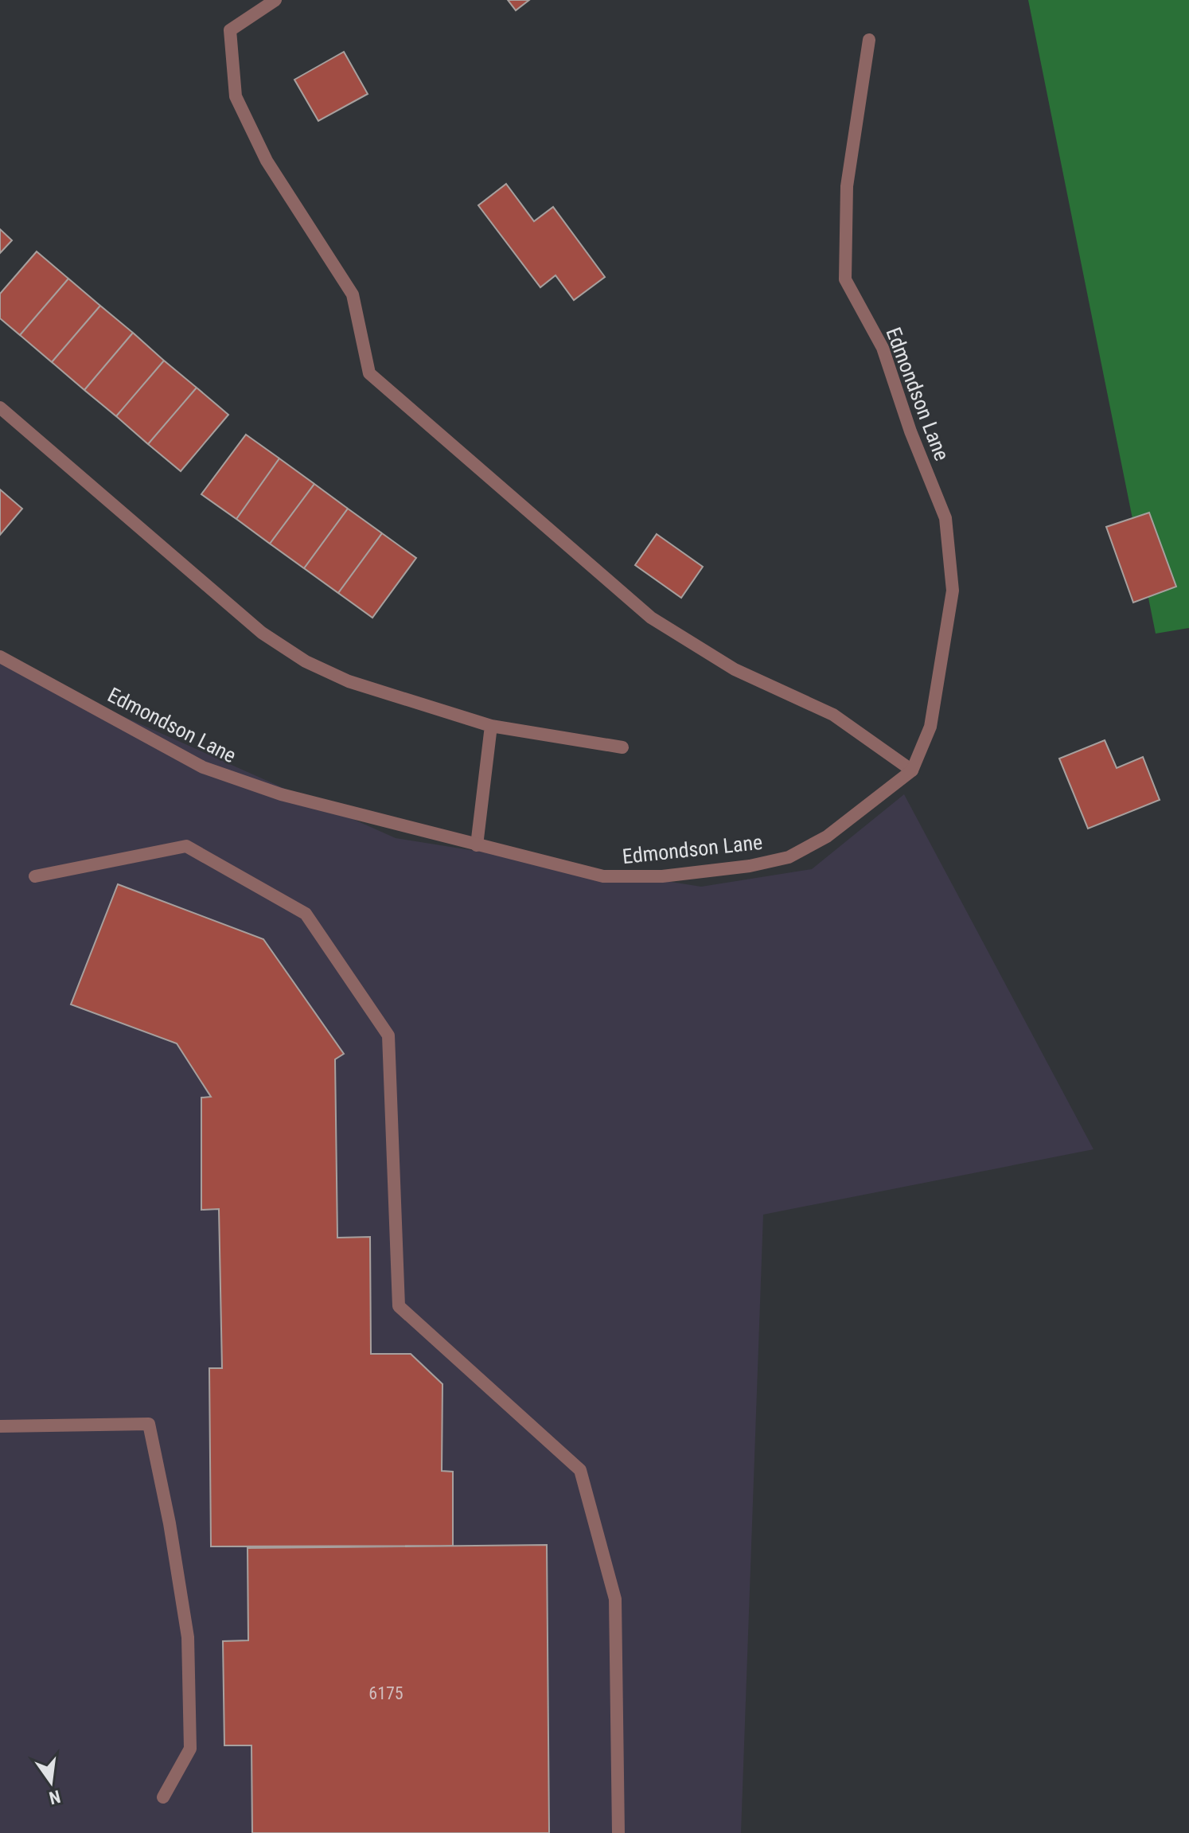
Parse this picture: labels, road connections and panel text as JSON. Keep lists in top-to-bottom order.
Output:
{
  "streets": {
    "street": ["Edmondson Lane"]
  },
  "house_numbers": ["6175"],
  "north": "bottom"
}
